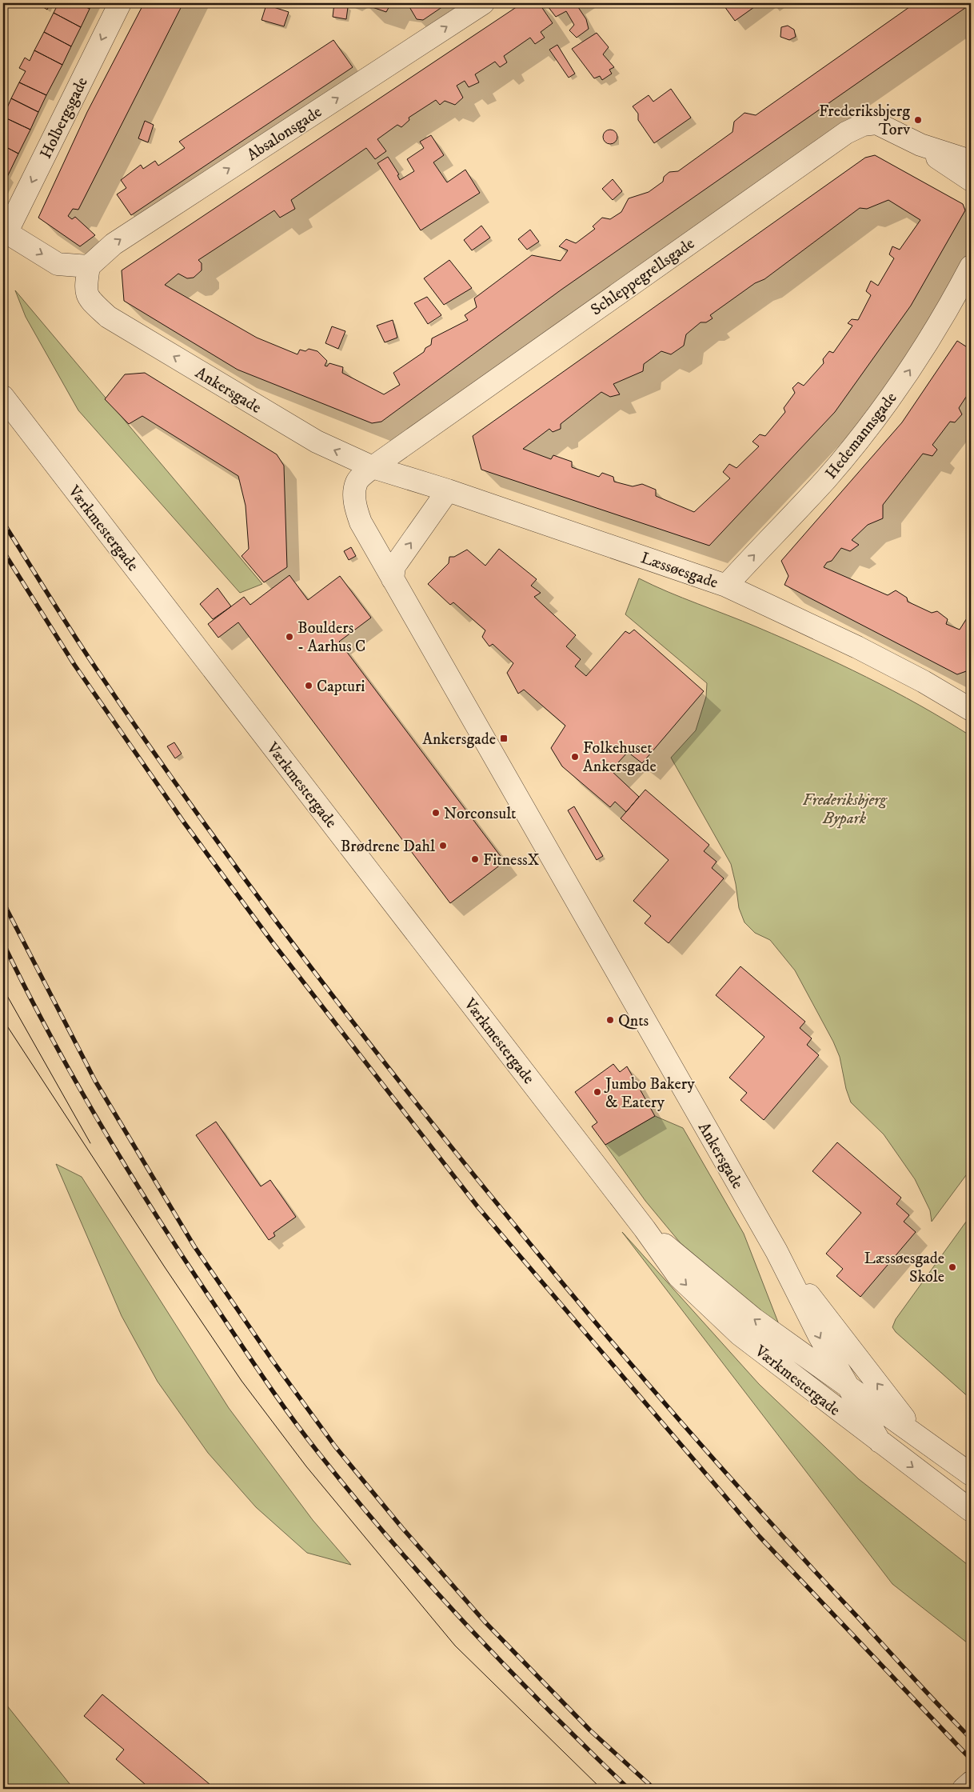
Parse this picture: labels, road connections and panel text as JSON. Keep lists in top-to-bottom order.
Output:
{
  "streets": {
    "street": [
      "Holbergsgade",
      "Absalonsgade",
      "Schleppegrellsgade",
      "Ankersgade",
      "Hedemannsgade",
      "Værkmestergade",
      "Læssøesgade"
    ]
  },
  "crossings": [
    ["Absalonsgade", "Ankersgade"],
    ["Schleppegrellsgade", "Ankersgade"],
    ["Schleppegrellsgade", "Læssøesgade"],
    ["Ankersgade", "Værkmestergade"],
    ["Ankersgade", "Læssøesgade"],
    ["Hedemannsgade", "Læssøesgade"]
  ],
  "one_way": ["Holbergsgade", "Absalonsgade", "Hedemannsgade"],
  "parks": ["Frederiksbjerg Bypark"],
  "places": {
    "other": [
      "Frederiksbjerg Torv",
      "Boulders - Aarhus C",
      "Capturi",
      "Folkehuset Ankersgade",
      "Norconsult",
      "Brødrene Dahl",
      "FitnessX",
      "Qnts",
      "Jumbo Bakery & Eatery",
      "Læssøesgade Skole"
    ],
    "transit": ["Ankersgade"]
  }
}
